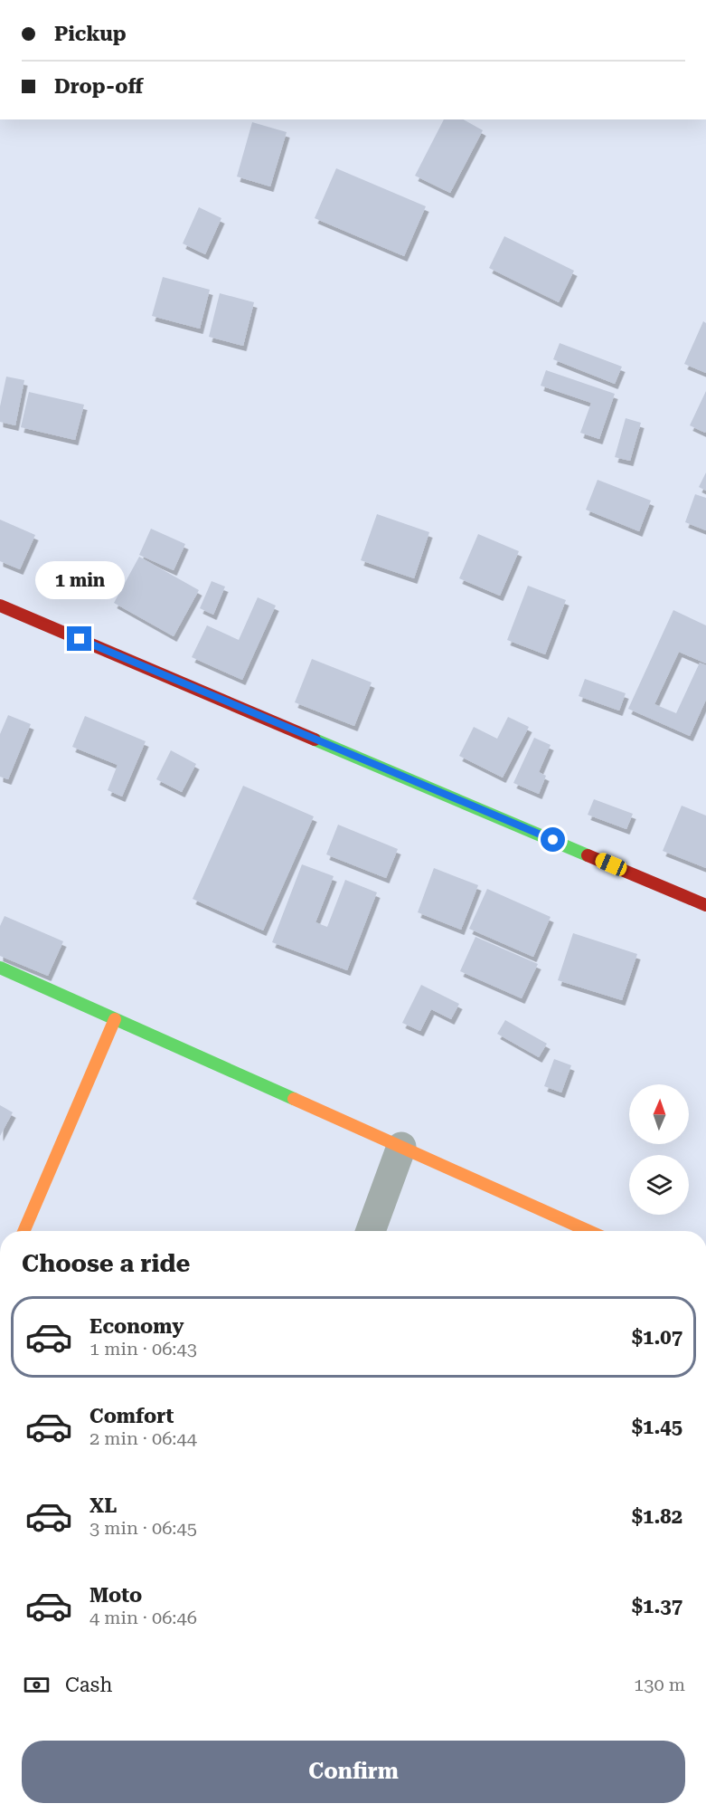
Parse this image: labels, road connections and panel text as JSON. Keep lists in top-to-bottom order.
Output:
{
  "north": "top",
  "page": {
    "banner": ["Pickup", "Drop-off"],
    "bubble": "1 min",
    "heading": "Choose a ride",
    "list": [
      {
        "name": "Economy",
        "note": "1 min · 06:43",
        "value": "$1.07"
      },
      {
        "name": "Comfort",
        "note": "2 min · 06:44",
        "value": "$1.45"
      },
      {
        "name": "XL",
        "note": "3 min · 06:45",
        "value": "$1.82"
      },
      {
        "name": "Moto",
        "note": "4 min · 06:46",
        "value": "$1.37"
      }
    ],
    "pay": ["Cash", "130 m"],
    "buttons": "Confirm"
  }
}
